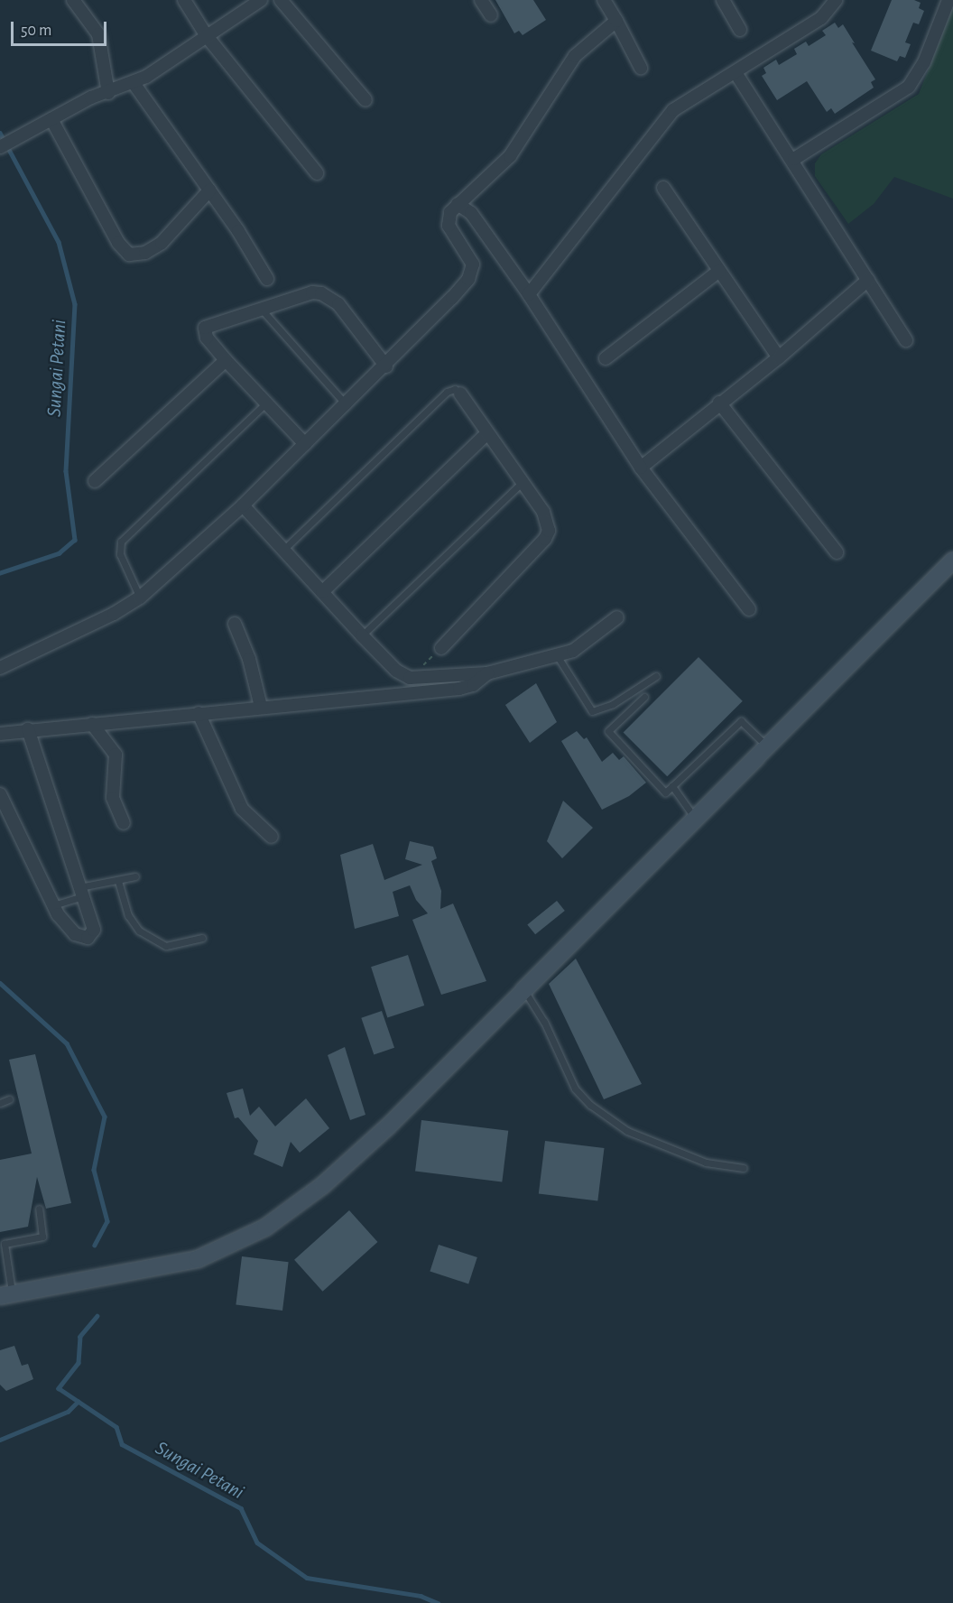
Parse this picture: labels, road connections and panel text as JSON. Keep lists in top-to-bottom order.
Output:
{
  "water": ["Sungai Petani"],
  "scale_bar": "50 m"
}
